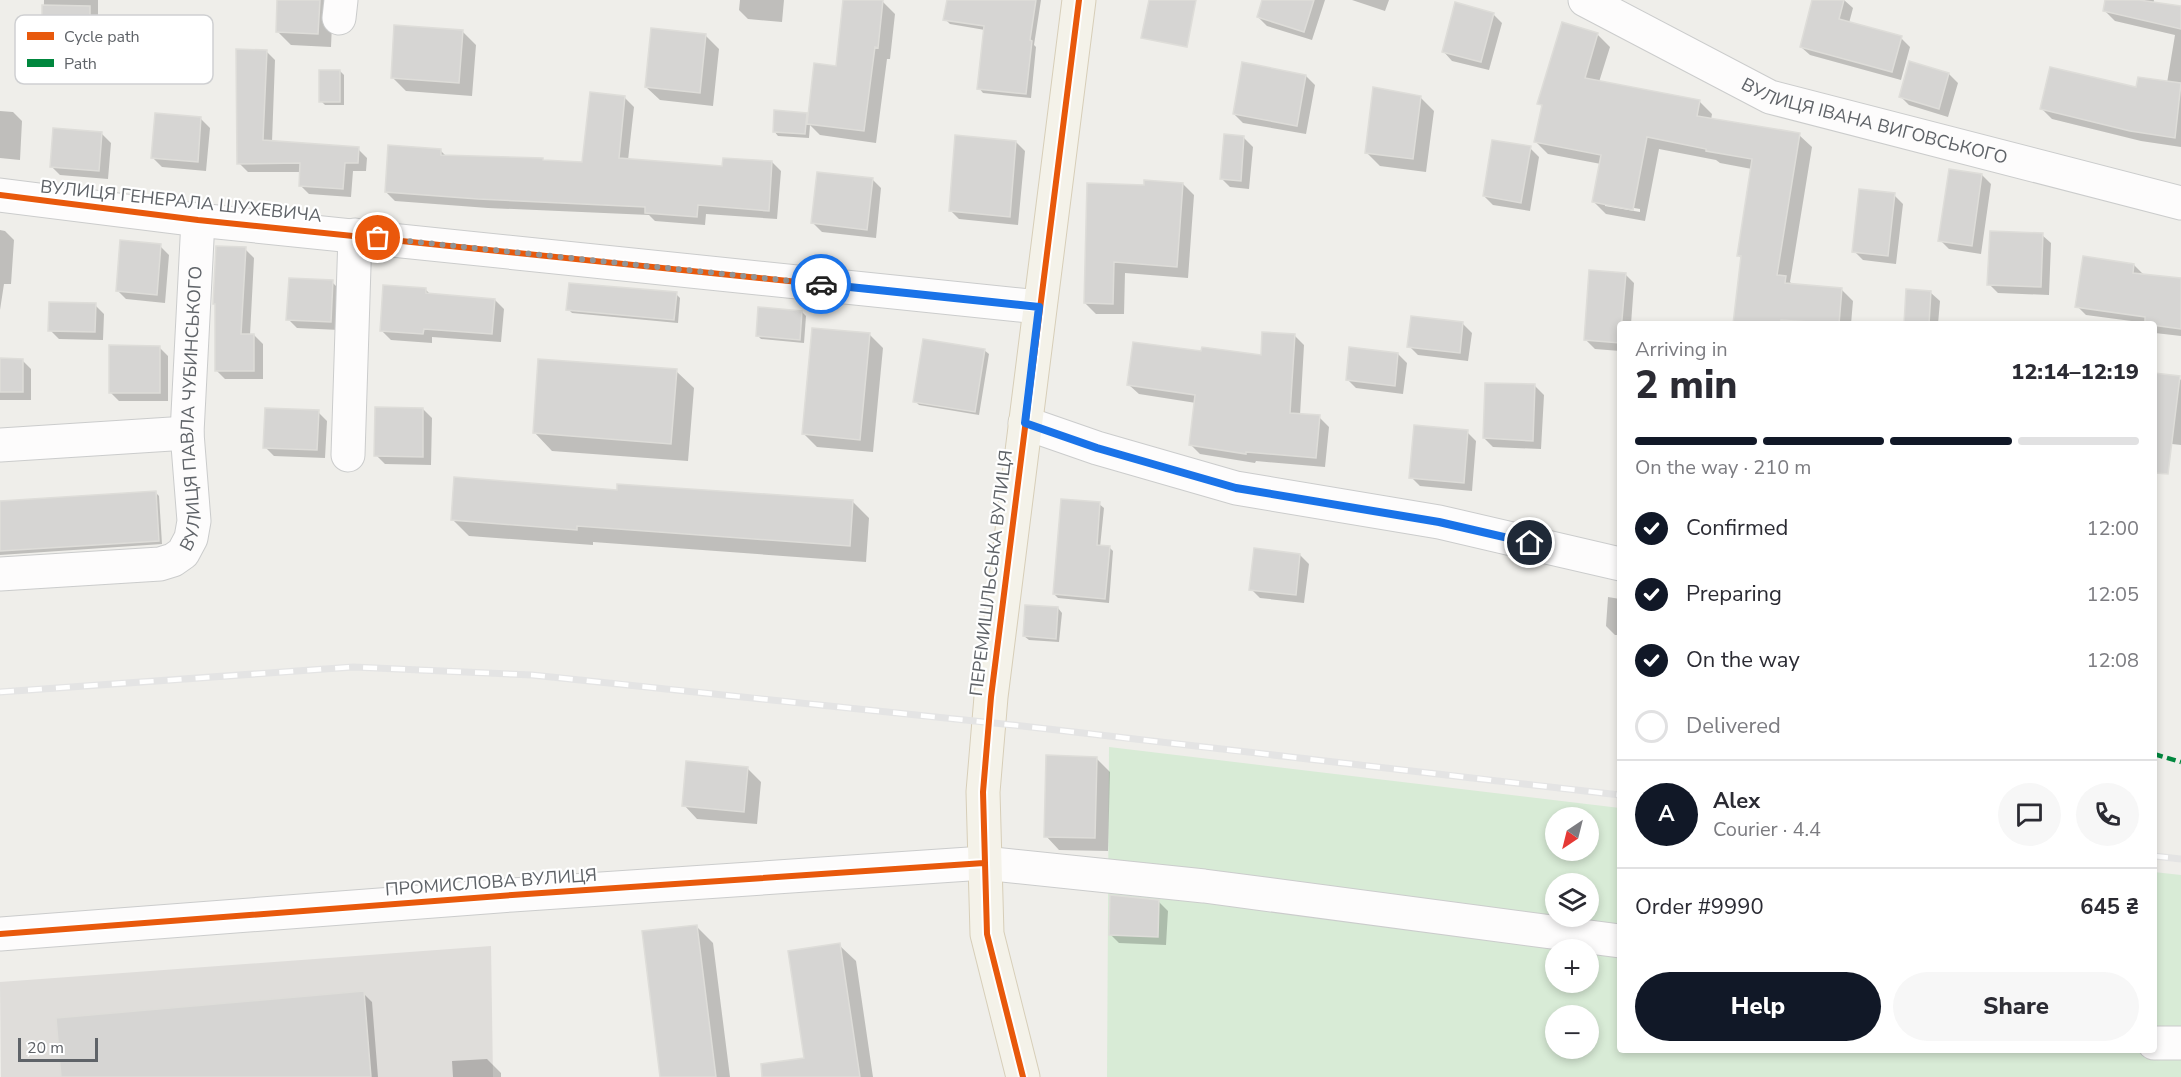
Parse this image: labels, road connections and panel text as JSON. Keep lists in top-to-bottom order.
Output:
{
  "streets": {
    "main road": ["ПЕРЕМИШЛЬСЬКА ВУЛИЦЯ"],
    "street": [
      "ВУЛИЦЯ ІВАНА ВИГОВСЬКОГО",
      "ВУЛИЦЯ ГЕНЕРАЛА ШУХЕВИЧА",
      "ВУЛИЦЯ ПАВЛА ЧУБИНСЬКОГО",
      "ПРОМИСЛОВА ВУЛИЦЯ"
    ]
  },
  "crossings": [
    ["ВУЛИЦЯ ГЕНЕРАЛА ШУХЕВИЧА", "ВУЛИЦЯ ПАВЛА ЧУБИНСЬКОГО"],
    ["ВУЛИЦЯ ГЕНЕРАЛА ШУХЕВИЧА", "ПЕРЕМИШЛЬСЬКА ВУЛИЦЯ"],
    ["ПЕРЕМИШЛЬСЬКА ВУЛИЦЯ", "ПРОМИСЛОВА ВУЛИЦЯ"]
  ],
  "legend": ["Cycle path", "Path"],
  "scale_bar": "20 m",
  "north": "bottom left",
  "page": {
    "heading": ["2 min", "Arriving in", "12:14–12:19"],
    "panel": [
      "Alex",
      "Courier · 4.4",
      "Order #9990",
      "645 ₴"
    ],
    "bar": "On the way · 210 m",
    "list": [
      ["Confirmed", "12:00"],
      ["Preparing", "12:05"],
      ["On the way", "12:08"],
      "Delivered"
    ],
    "round": "A",
    "map_buttons": ["+", "−"],
    "buttons": ["Help", "Share"],
    "scale": "20 m"
  }
}
